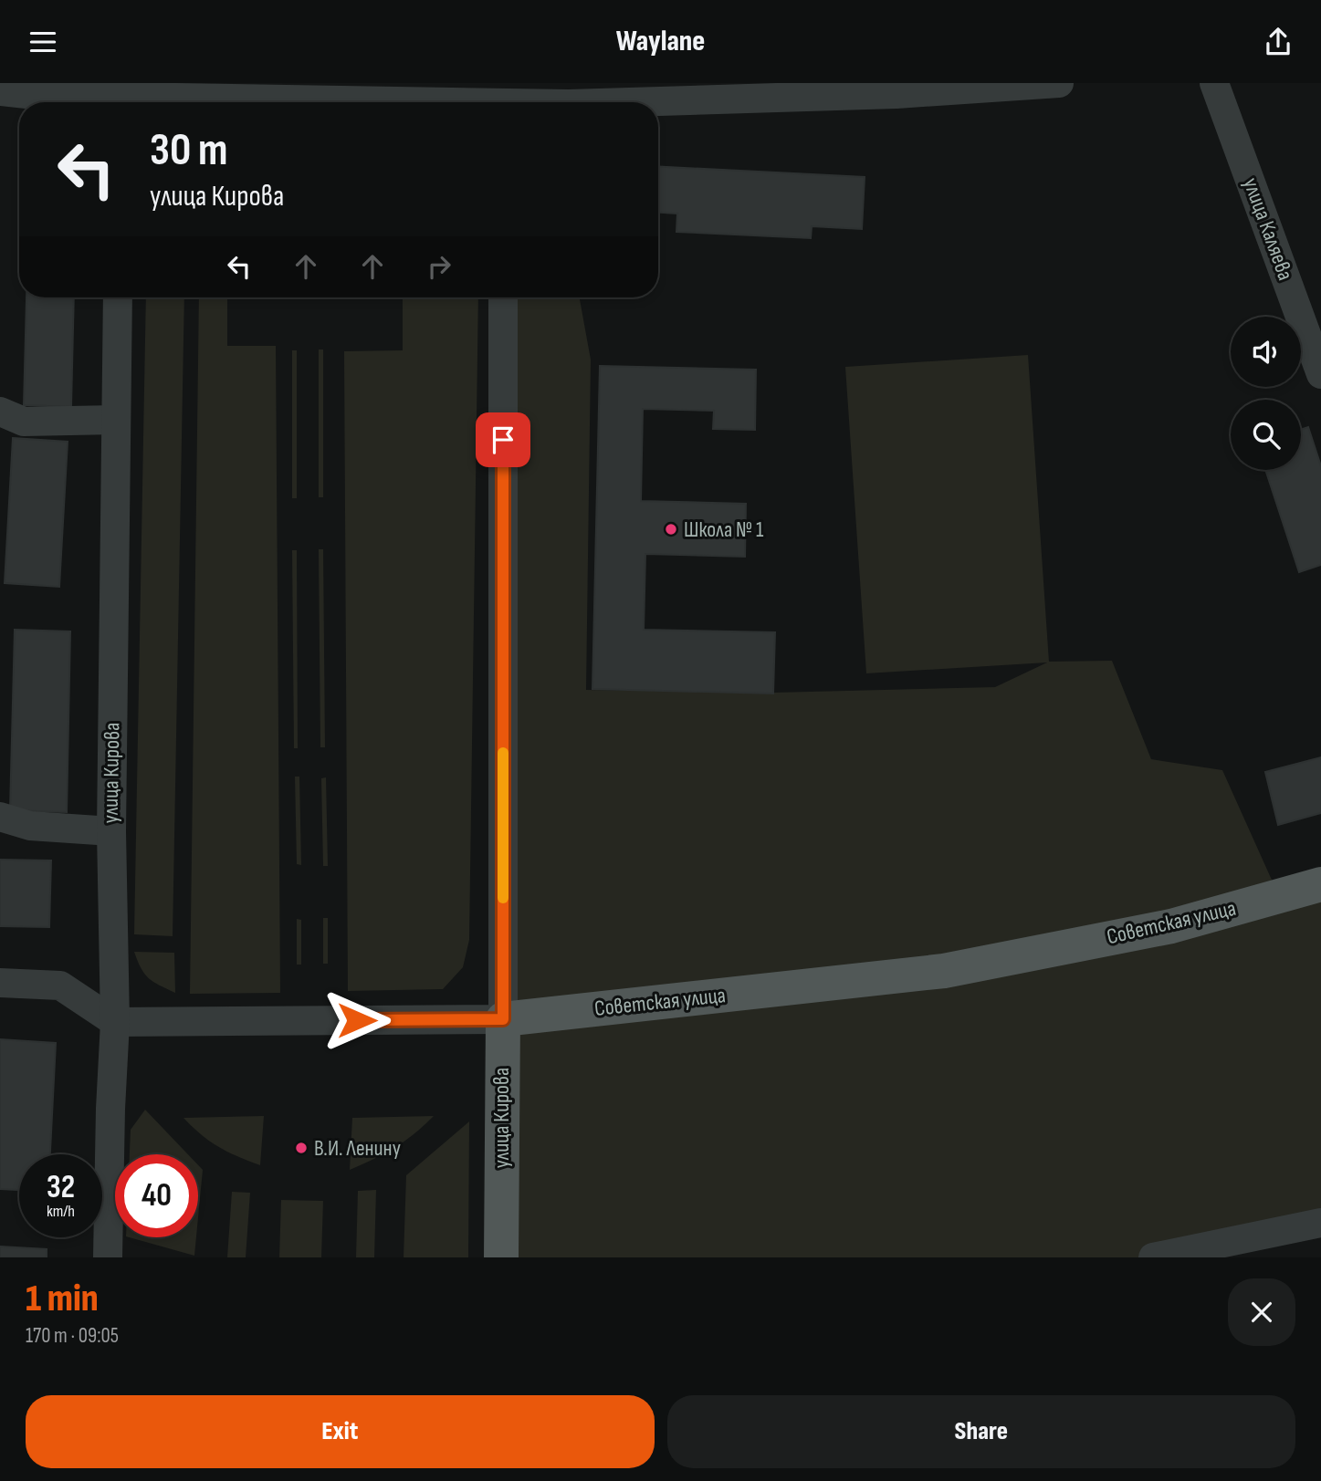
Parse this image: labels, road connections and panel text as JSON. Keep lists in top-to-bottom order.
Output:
{
  "streets": {
    "main road": ["улица Кирова", "Советская улица"],
    "street": ["улица Каляева"]
  },
  "crossings": [
    ["улица Кирова", "Советская улица"]
  ],
  "places": ["Школа № 1", "В.И. Ленину"],
  "page": {
    "header": "Waylane",
    "turn": ["30 m", "улица Кирова"],
    "speed": "32 km/h",
    "limit": "40",
    "heading": ["1 min", "170 m · 09:05"],
    "buttons": ["Exit", "Share"]
  }
}
